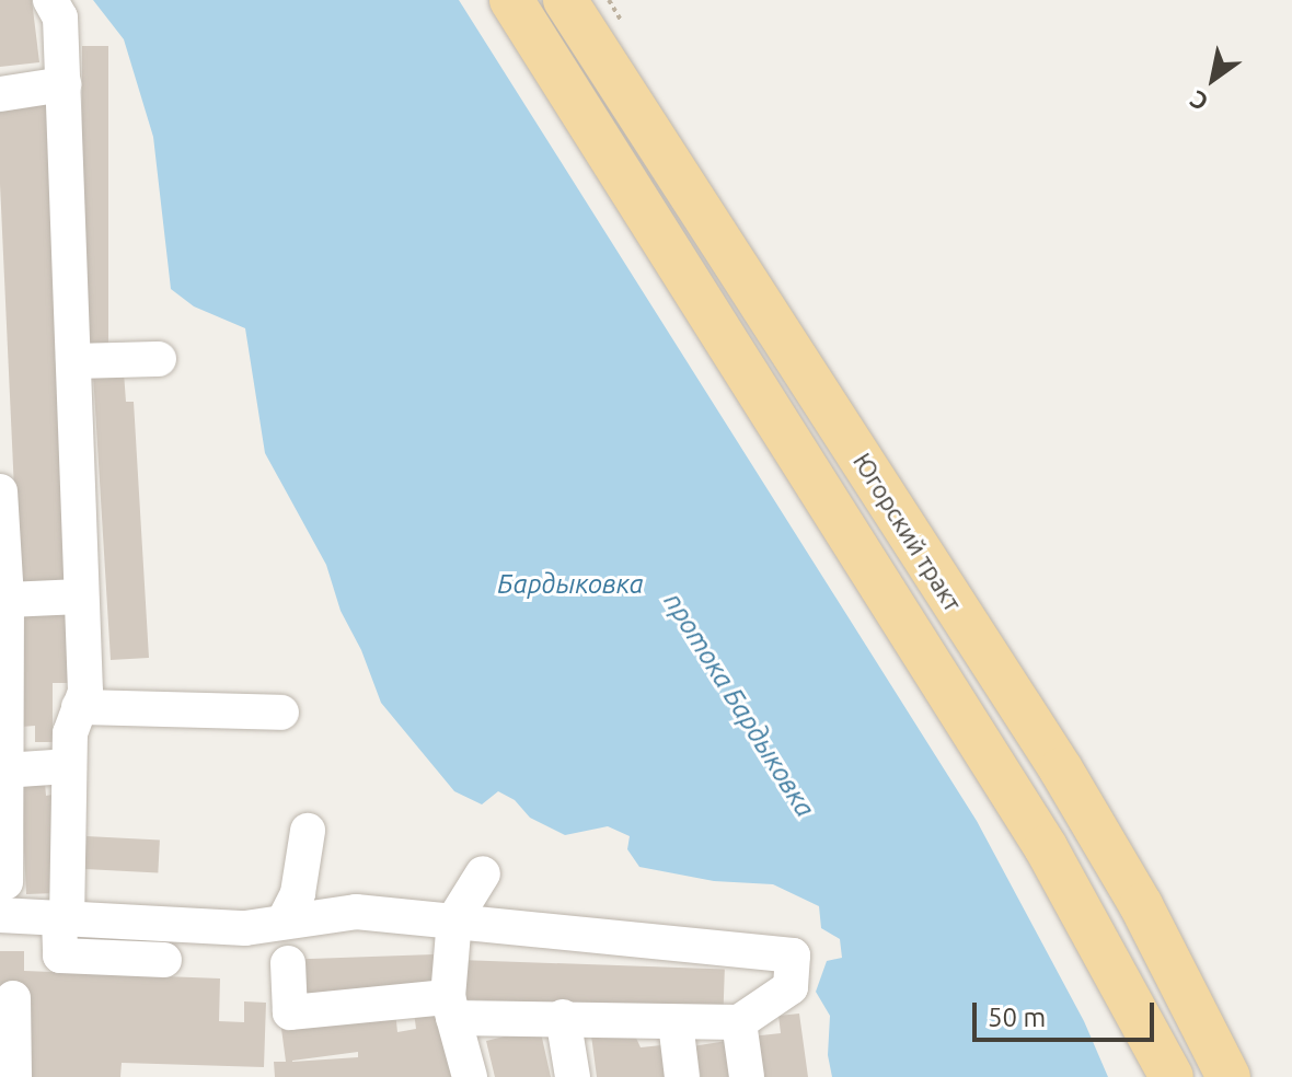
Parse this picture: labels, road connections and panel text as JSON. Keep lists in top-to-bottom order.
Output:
{
  "streets": {
    "main road": ["Югорский тракт"]
  },
  "water": ["Бардыковка", "протока Бардыковка"],
  "scale_bar": "50 m",
  "north": "bottom left"
}
